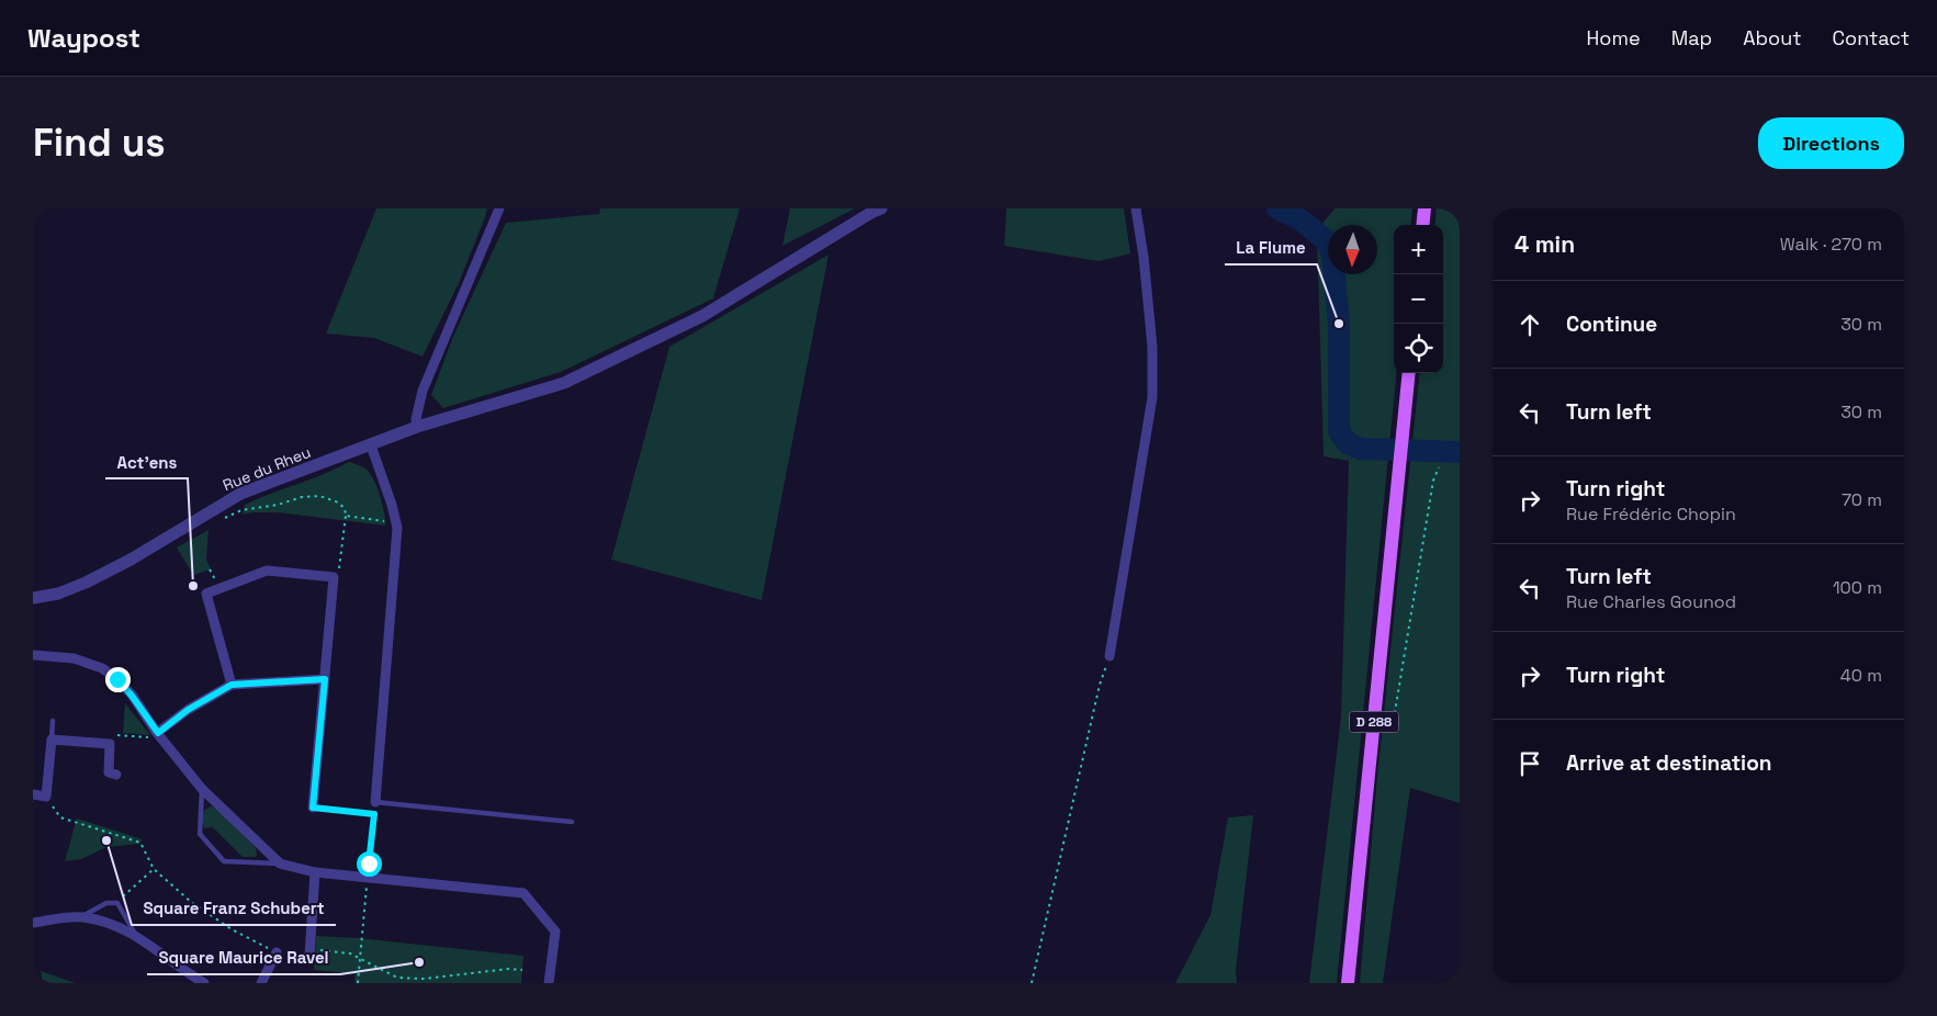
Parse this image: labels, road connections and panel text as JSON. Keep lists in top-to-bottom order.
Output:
{
  "streets": {
    "main road": ["D 288"],
    "street": ["Rue du Rheu"]
  },
  "places": [
    "La Flume",
    "Act’ens",
    "Square Franz Schubert",
    "Square Maurice Ravel"
  ],
  "north": "bottom",
  "page": {
    "header": "Waypost",
    "nav": [
      "Home",
      "Map",
      "About",
      "Contact"
    ],
    "buttons": "Directions",
    "title": "Find us",
    "heading": ["4 min", "Walk · 270 m"],
    "map_buttons": ["+", "−"],
    "list": [
      ["Continue", "30 m"],
      ["Turn left", "30 m"],
      ["Turn right", "Rue Frédéric Chopin", "70 m"],
      ["Turn left", "Rue Charles Gounod", "100 m"],
      ["Turn right", "40 m"],
      "Arrive at destination"
    ]
  }
}
